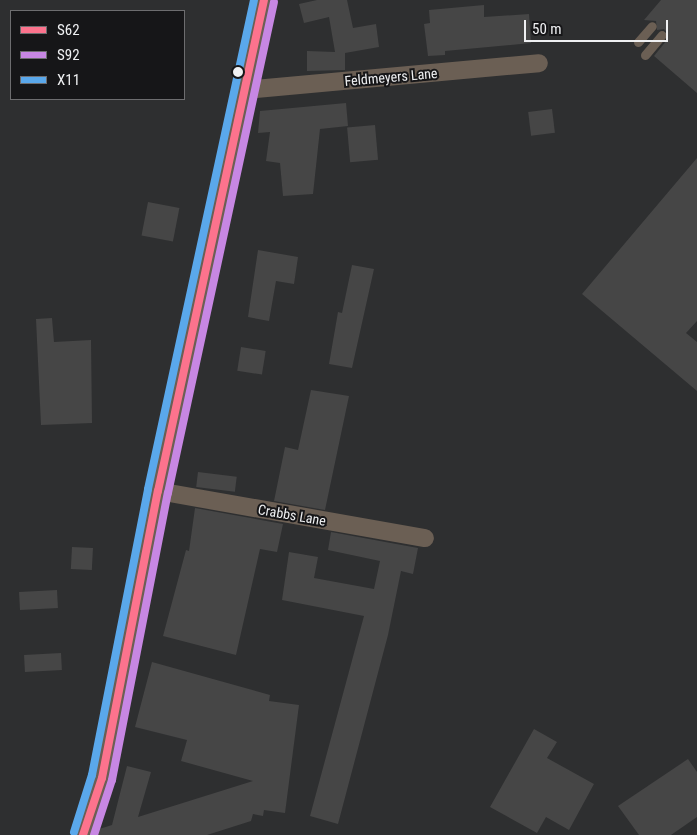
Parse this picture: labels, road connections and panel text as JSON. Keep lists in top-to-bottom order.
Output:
{
  "streets": {
    "street": ["Feldmeyers Lane", "Crabbs Lane"]
  },
  "lines": ["transit line S62", "transit line X11", "transit line S92"],
  "legend": ["S62", "S92", "X11"],
  "scale_bar": "50 m"
}
